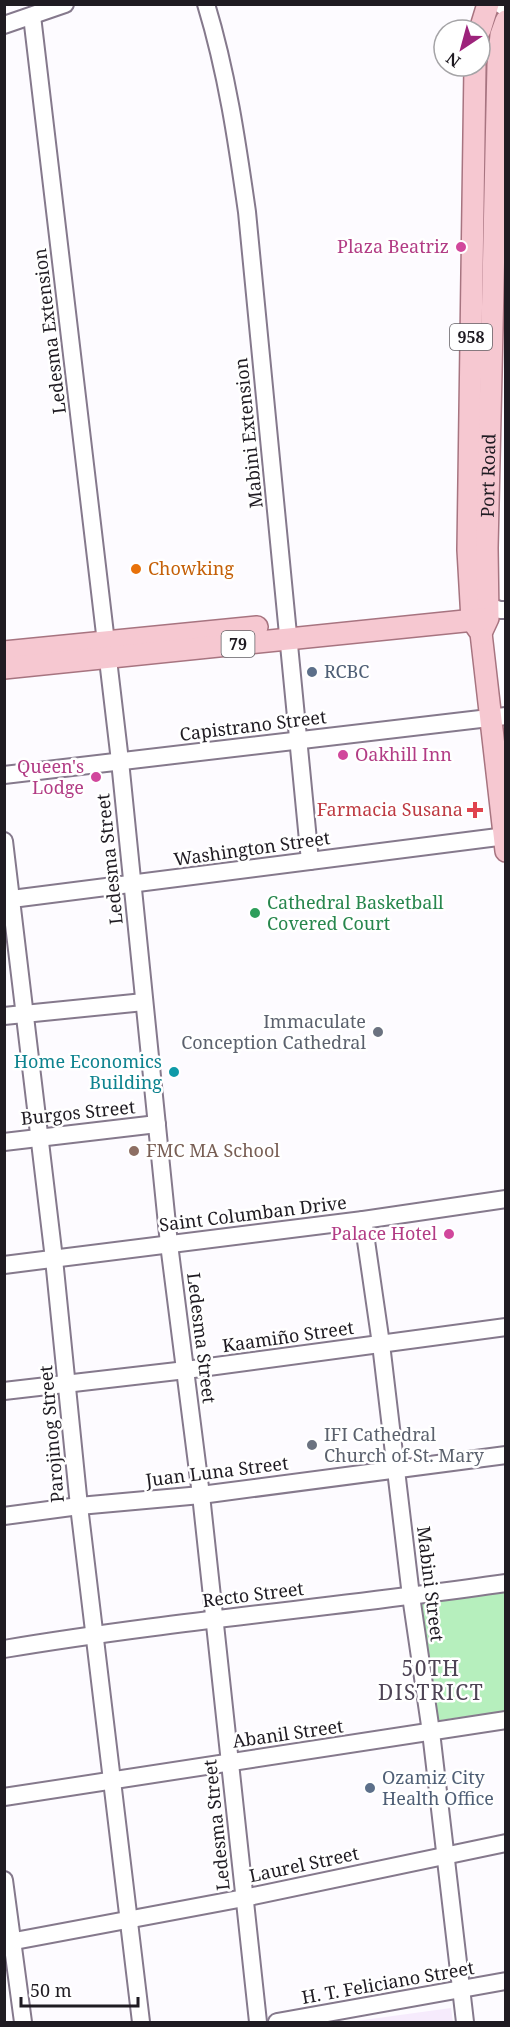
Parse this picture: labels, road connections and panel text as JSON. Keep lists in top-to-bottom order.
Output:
{
  "streets": {
    "main road": ["958", "Port Road", "79"],
    "street": [
      "Ledesma Extension",
      "Mabini Extension",
      "Capistrano Street",
      "Washington Street",
      "Ledesma Street",
      "Burgos Street",
      "Saint Columban Drive",
      "Kaamiño Street",
      "Parojinog Street",
      "Juan Luna Street",
      "Mabini Street",
      "Recto Street",
      "Abanil Street",
      "Laurel Street",
      "H. T. Feliciano Street"
    ]
  },
  "crossings": [
    ["Ledesma Extension", "79"],
    ["Ledesma Extension", "Ledesma Street"],
    ["Mabini Extension", "79"],
    ["Mabini Extension", "Capistrano Street"],
    ["Mabini Extension", "Washington Street"],
    ["Port Road", "79"],
    ["Port Road", "Capistrano Street"],
    ["Port Road", "Washington Street"],
    ["79", "Ledesma Street"],
    ["Capistrano Street", "Ledesma Street"],
    ["Washington Street", "Ledesma Street"],
    ["Washington Street", "Parojinog Street"],
    ["Ledesma Street", "Burgos Street"],
    ["Ledesma Street", "Saint Columban Drive"],
    ["Ledesma Street", "Kaamiño Street"],
    ["Ledesma Street", "Juan Luna Street"],
    ["Ledesma Street", "Recto Street"],
    ["Ledesma Street", "Abanil Street"],
    ["Ledesma Street", "Laurel Street"],
    ["Burgos Street", "Parojinog Street"],
    ["Saint Columban Drive", "Parojinog Street"],
    ["Saint Columban Drive", "Mabini Street"],
    ["Kaamiño Street", "Parojinog Street"],
    ["Kaamiño Street", "Mabini Street"],
    ["Parojinog Street", "Juan Luna Street"],
    ["Parojinog Street", "Recto Street"],
    ["Parojinog Street", "Abanil Street"],
    ["Parojinog Street", "Laurel Street"],
    ["Juan Luna Street", "Mabini Street"],
    ["Mabini Street", "Recto Street"],
    ["Mabini Street", "Abanil Street"],
    ["Mabini Street", "Laurel Street"],
    ["Mabini Street", "H. T. Feliciano Street"]
  ],
  "districts": ["50TH DISTRICT"],
  "places": {
    "other": [
      "Plaza Beatriz",
      "Chowking",
      "RCBC",
      "Oakhill Inn",
      "Queen's Lodge",
      "Cathedral Basketball Covered Court",
      "Immaculate Conception Cathedral",
      "Home Economics Building",
      "FMC MA School",
      "Palace Hotel",
      "IFI Cathedral Church of St. Mary",
      "Ozamiz City Health Office"
    ],
    "health": ["Farmacia Susana"]
  },
  "scale_bar": "50 m",
  "north": "bottom left"
}
